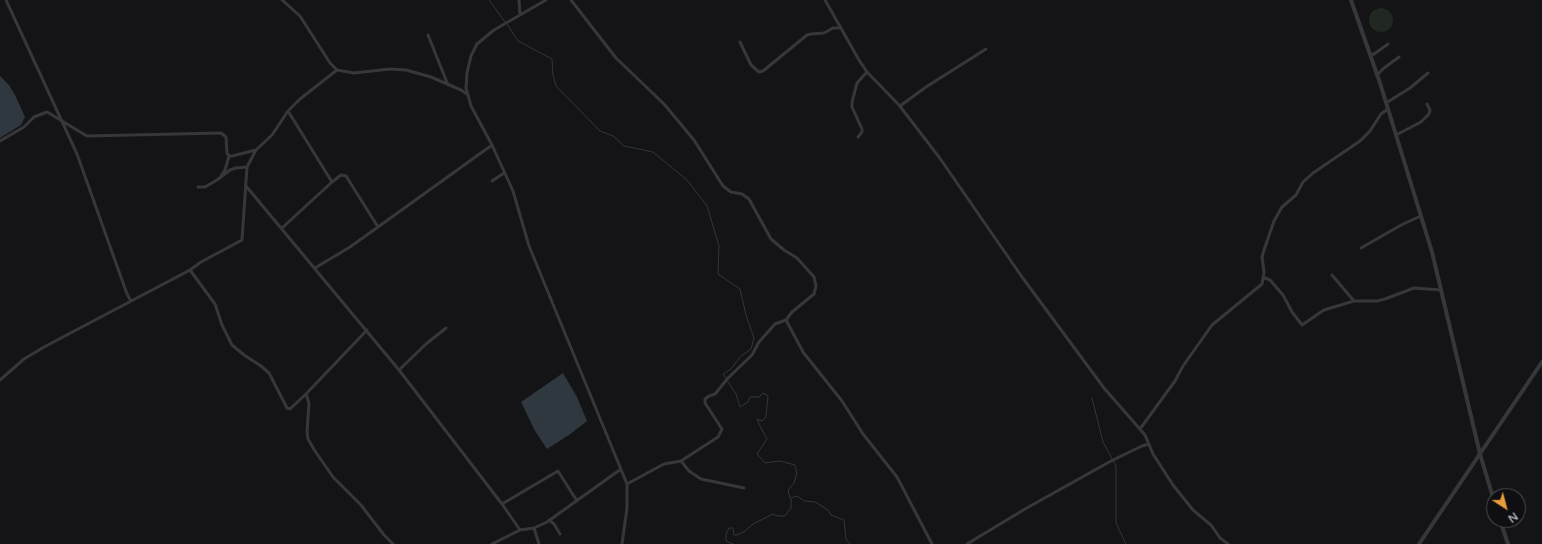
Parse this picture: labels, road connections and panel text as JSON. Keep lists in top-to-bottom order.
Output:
{
  "north": "bottom right"
}
